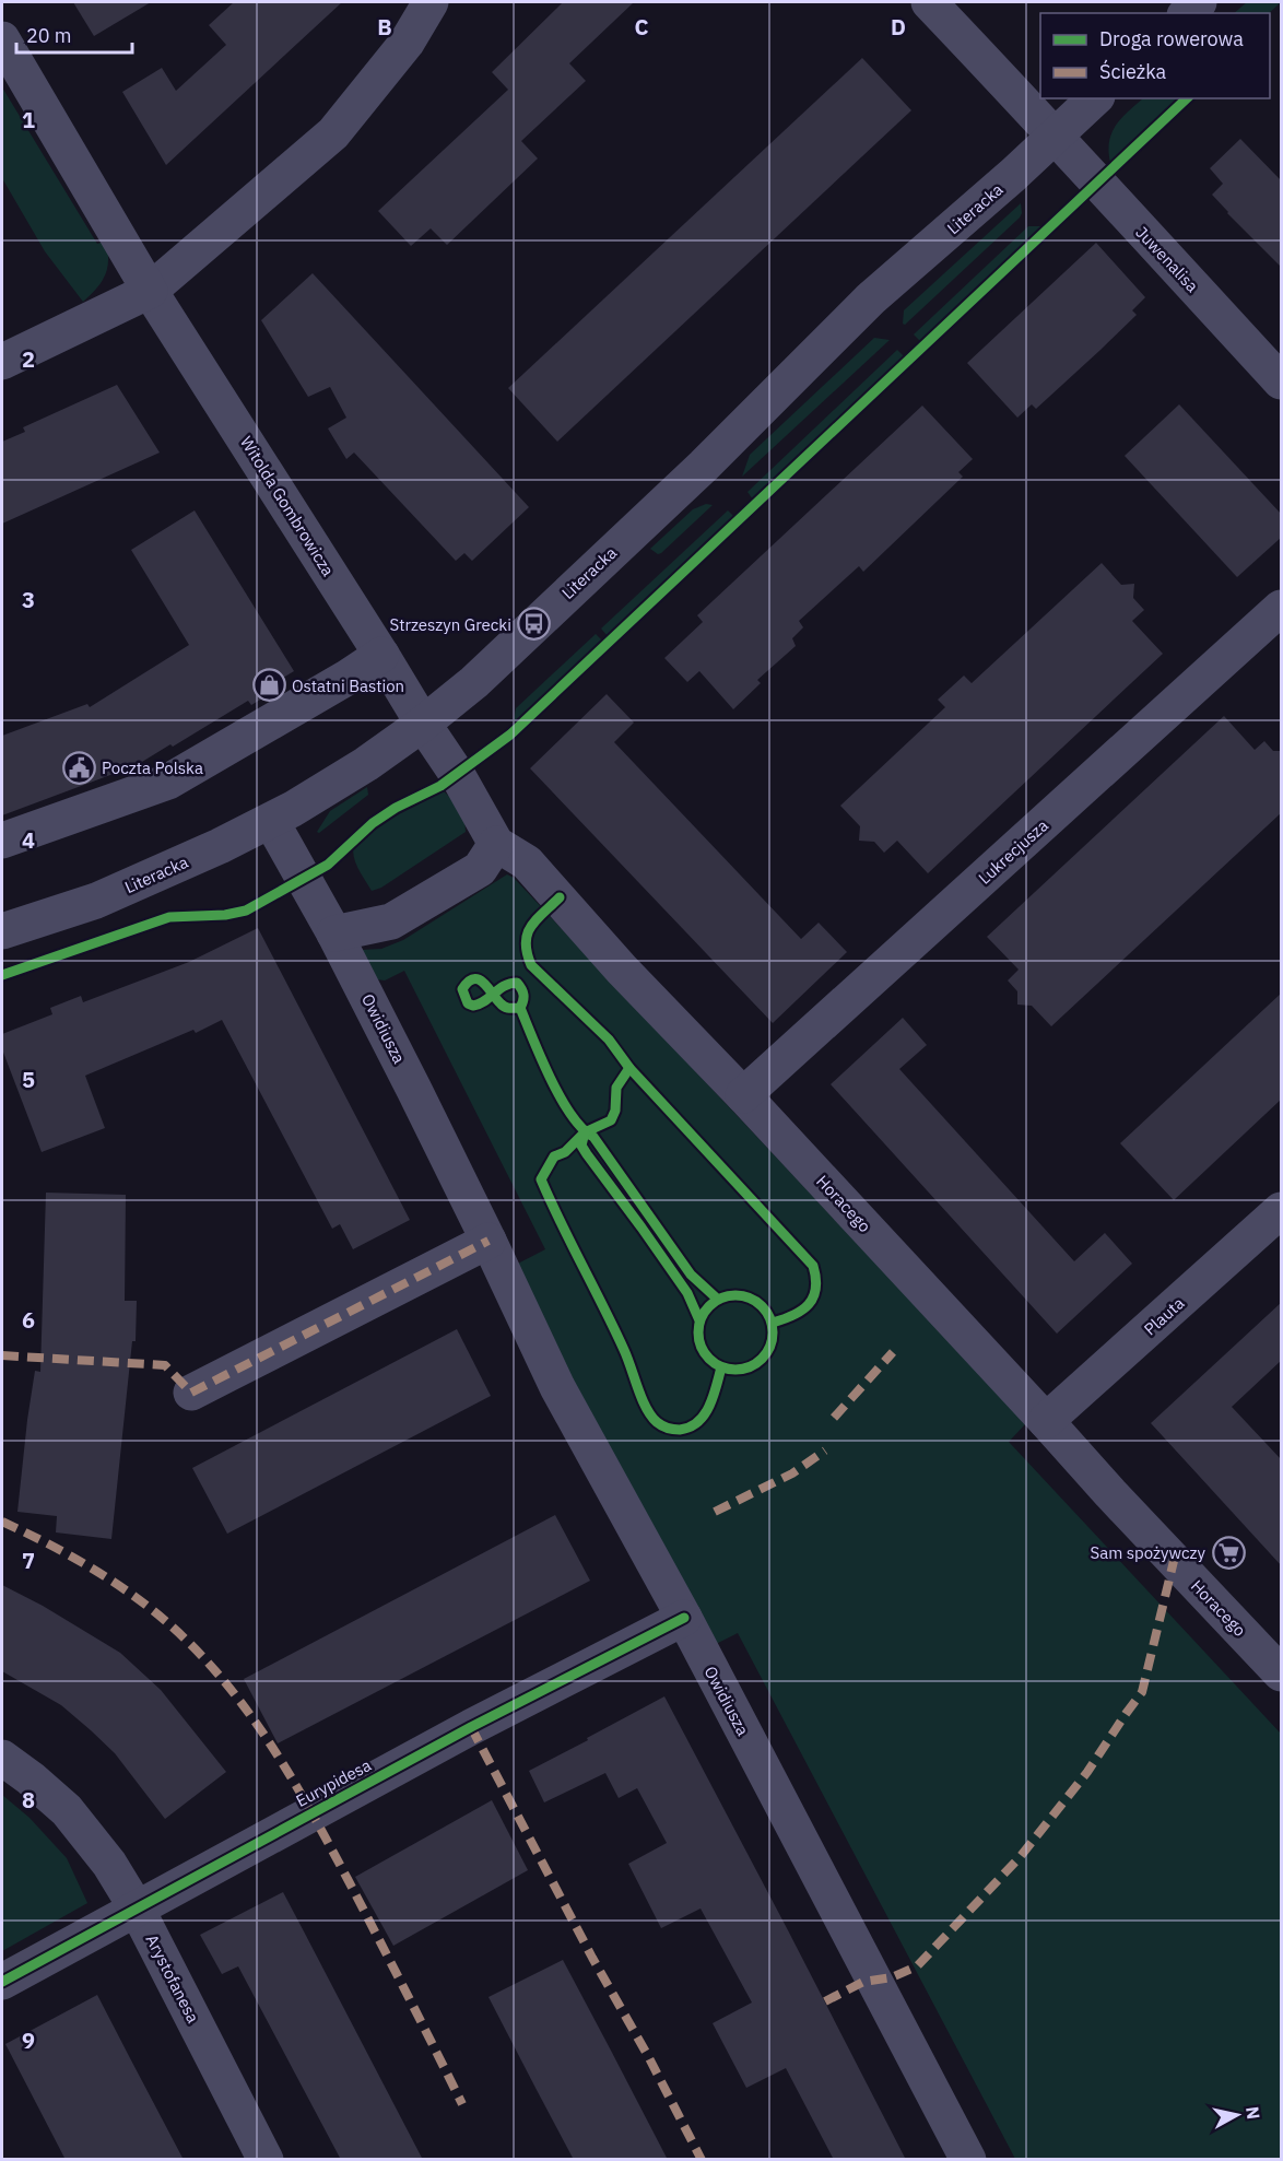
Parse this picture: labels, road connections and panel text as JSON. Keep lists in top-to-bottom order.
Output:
{
  "streets": {
    "street": [
      "Literacka",
      "Juwenalisa",
      "Witolda Gombrowicza",
      "Lukrecjusza",
      "Owidiusza",
      "Horacego",
      "Plauta",
      "Eurypidesa",
      "Arystofanesa"
    ]
  },
  "crossings": [
    ["Literacka", "Juwenalisa"],
    ["Literacka", "Witolda Gombrowicza"],
    ["Literacka", "Owidiusza"],
    ["Literacka", "Horacego"],
    ["Witolda Gombrowicza", "Horacego"],
    ["Lukrecjusza", "Horacego"],
    ["Owidiusza", "Eurypidesa"],
    ["Horacego", "Plauta"],
    ["Eurypidesa", "Arystofanesa"]
  ],
  "places": {
    "bus stop": ["Strzeszyn Grecki"],
    "shop": ["Ostatni Bastion"],
    "public building": ["Poczta Polska"],
    "supermarket": ["Sam spożywczy"]
  },
  "legend": ["Droga rowerowa", "Ścieżka"],
  "scale_bar": "20 m",
  "north": "right",
  "grid": {
    "columns": ["B", "C", "D"],
    "rows": [
      "1",
      "2",
      "3",
      "4",
      "5",
      "6",
      "7",
      "8",
      "9"
    ]
  }
}
